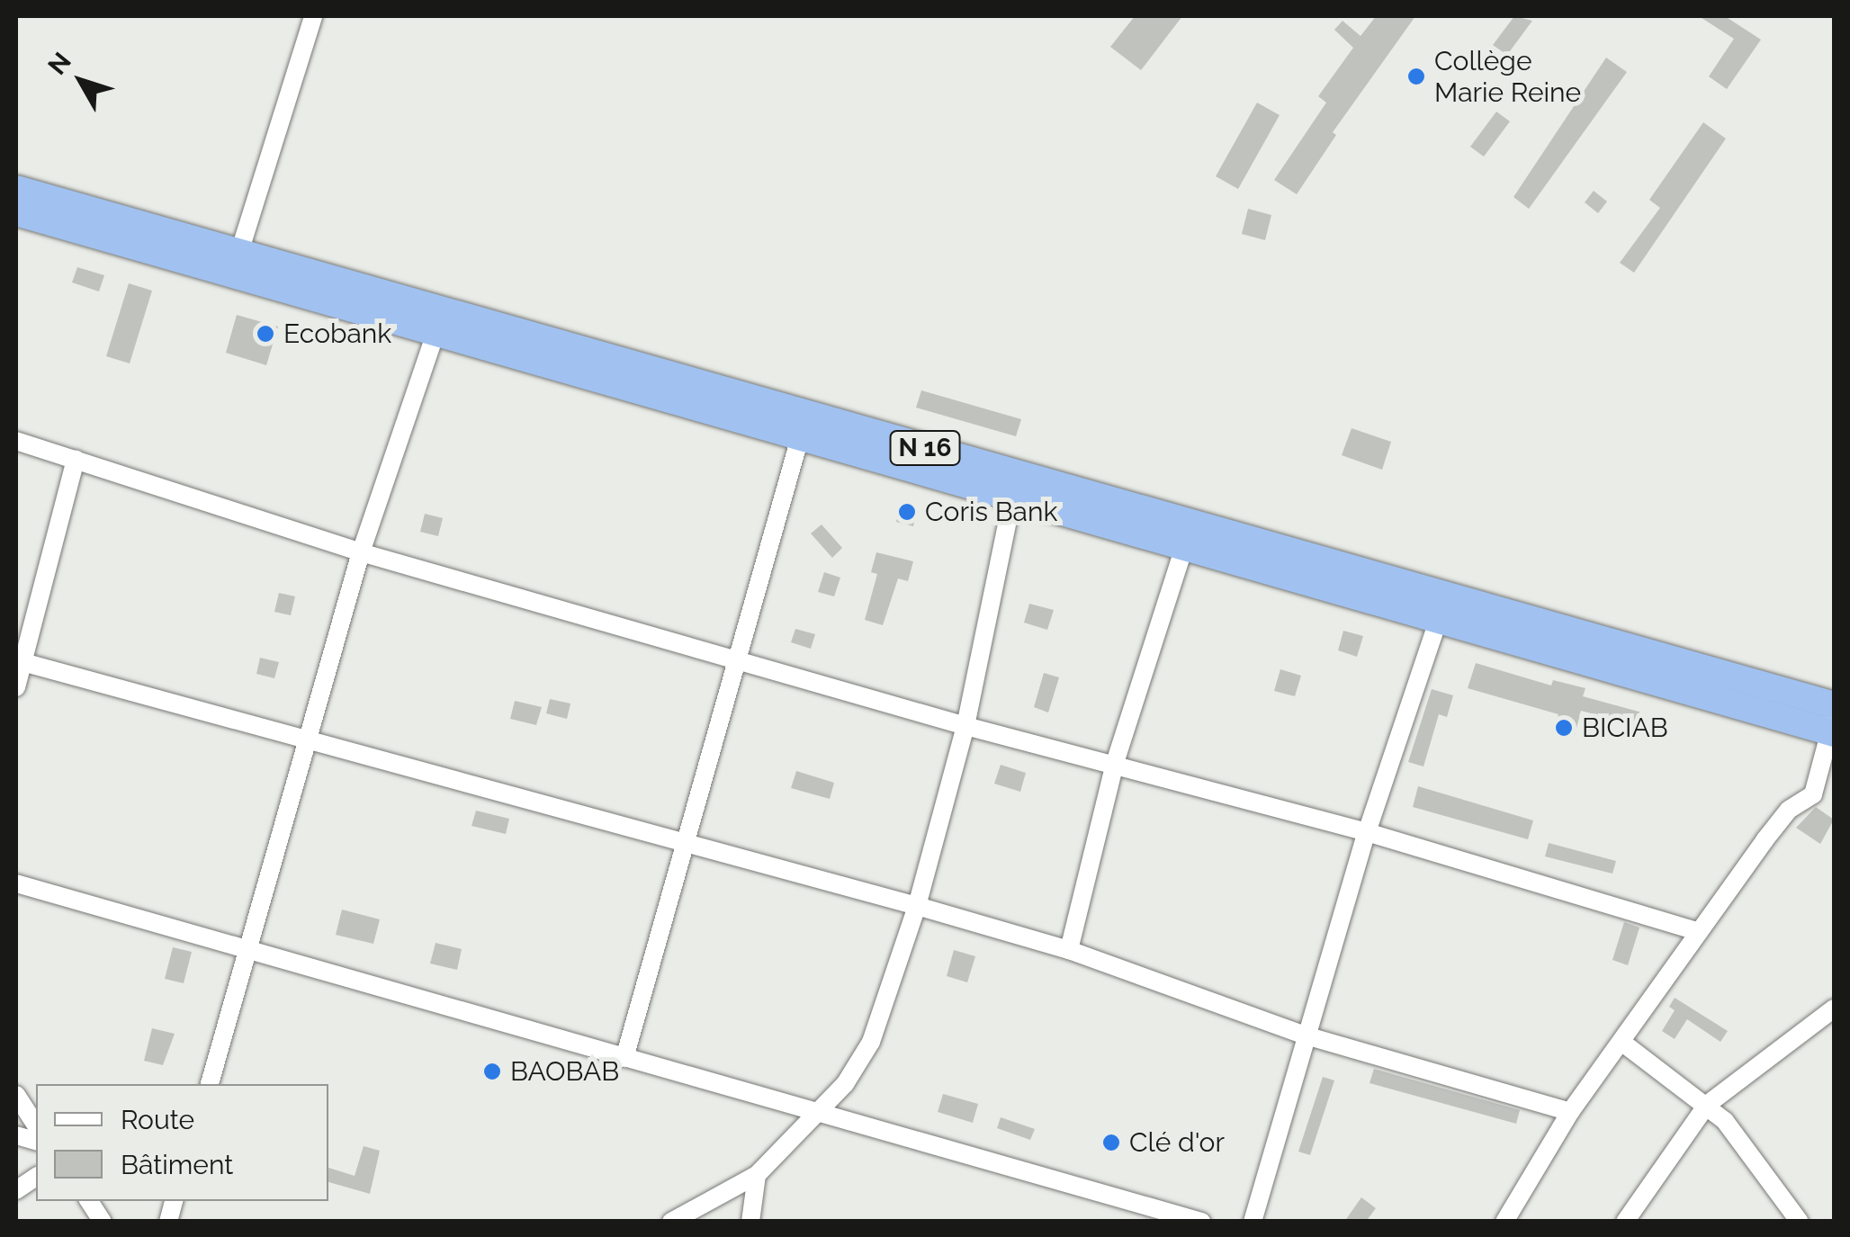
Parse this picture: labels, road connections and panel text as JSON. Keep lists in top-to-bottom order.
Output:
{
  "streets": {
    "highway": ["N 16"]
  },
  "places": [
    "Collège Marie Reine",
    "Ecobank",
    "Coris Bank",
    "BICIAB",
    "BAOBAB",
    "Clé d'or"
  ],
  "legend": ["Route", "Bâtiment"],
  "north": "top left"
}
